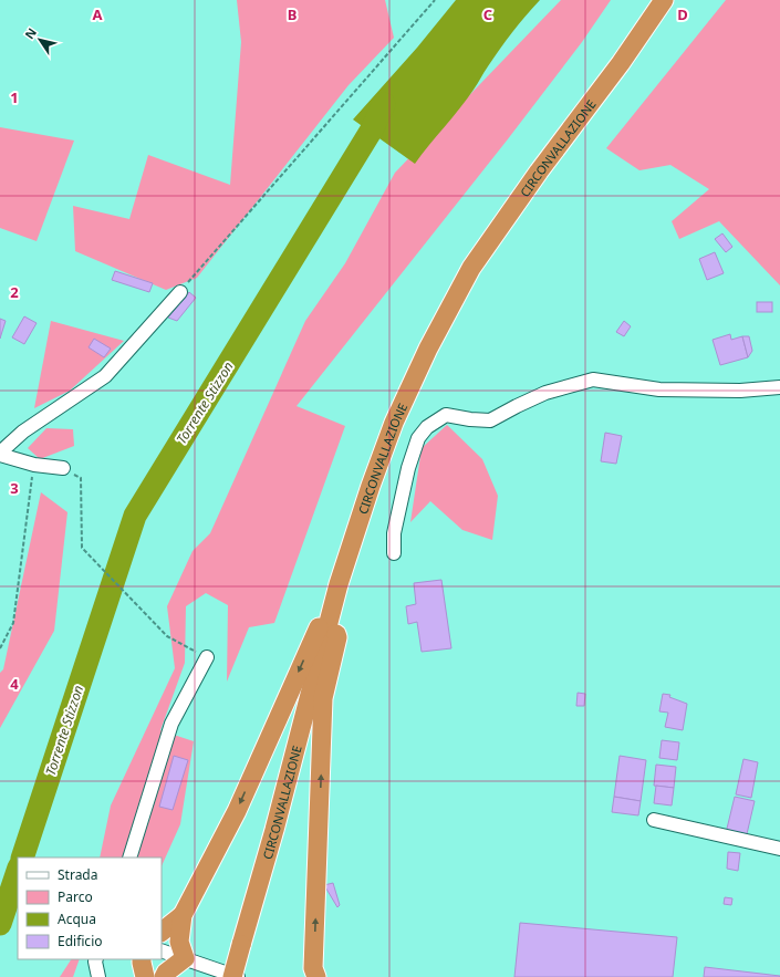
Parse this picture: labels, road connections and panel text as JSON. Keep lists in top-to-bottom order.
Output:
{
  "streets": {
    "highway": ["CIRCONVALLAZIONE"]
  },
  "water": ["Torrente Stizzon"],
  "legend": [
    "Strada",
    "Parco",
    "Acqua",
    "Edificio"
  ],
  "north": "top left",
  "grid": {
    "columns": [
      "A",
      "B",
      "C",
      "D"
    ],
    "rows": [
      "1",
      "2",
      "3",
      "4"
    ]
  }
}
